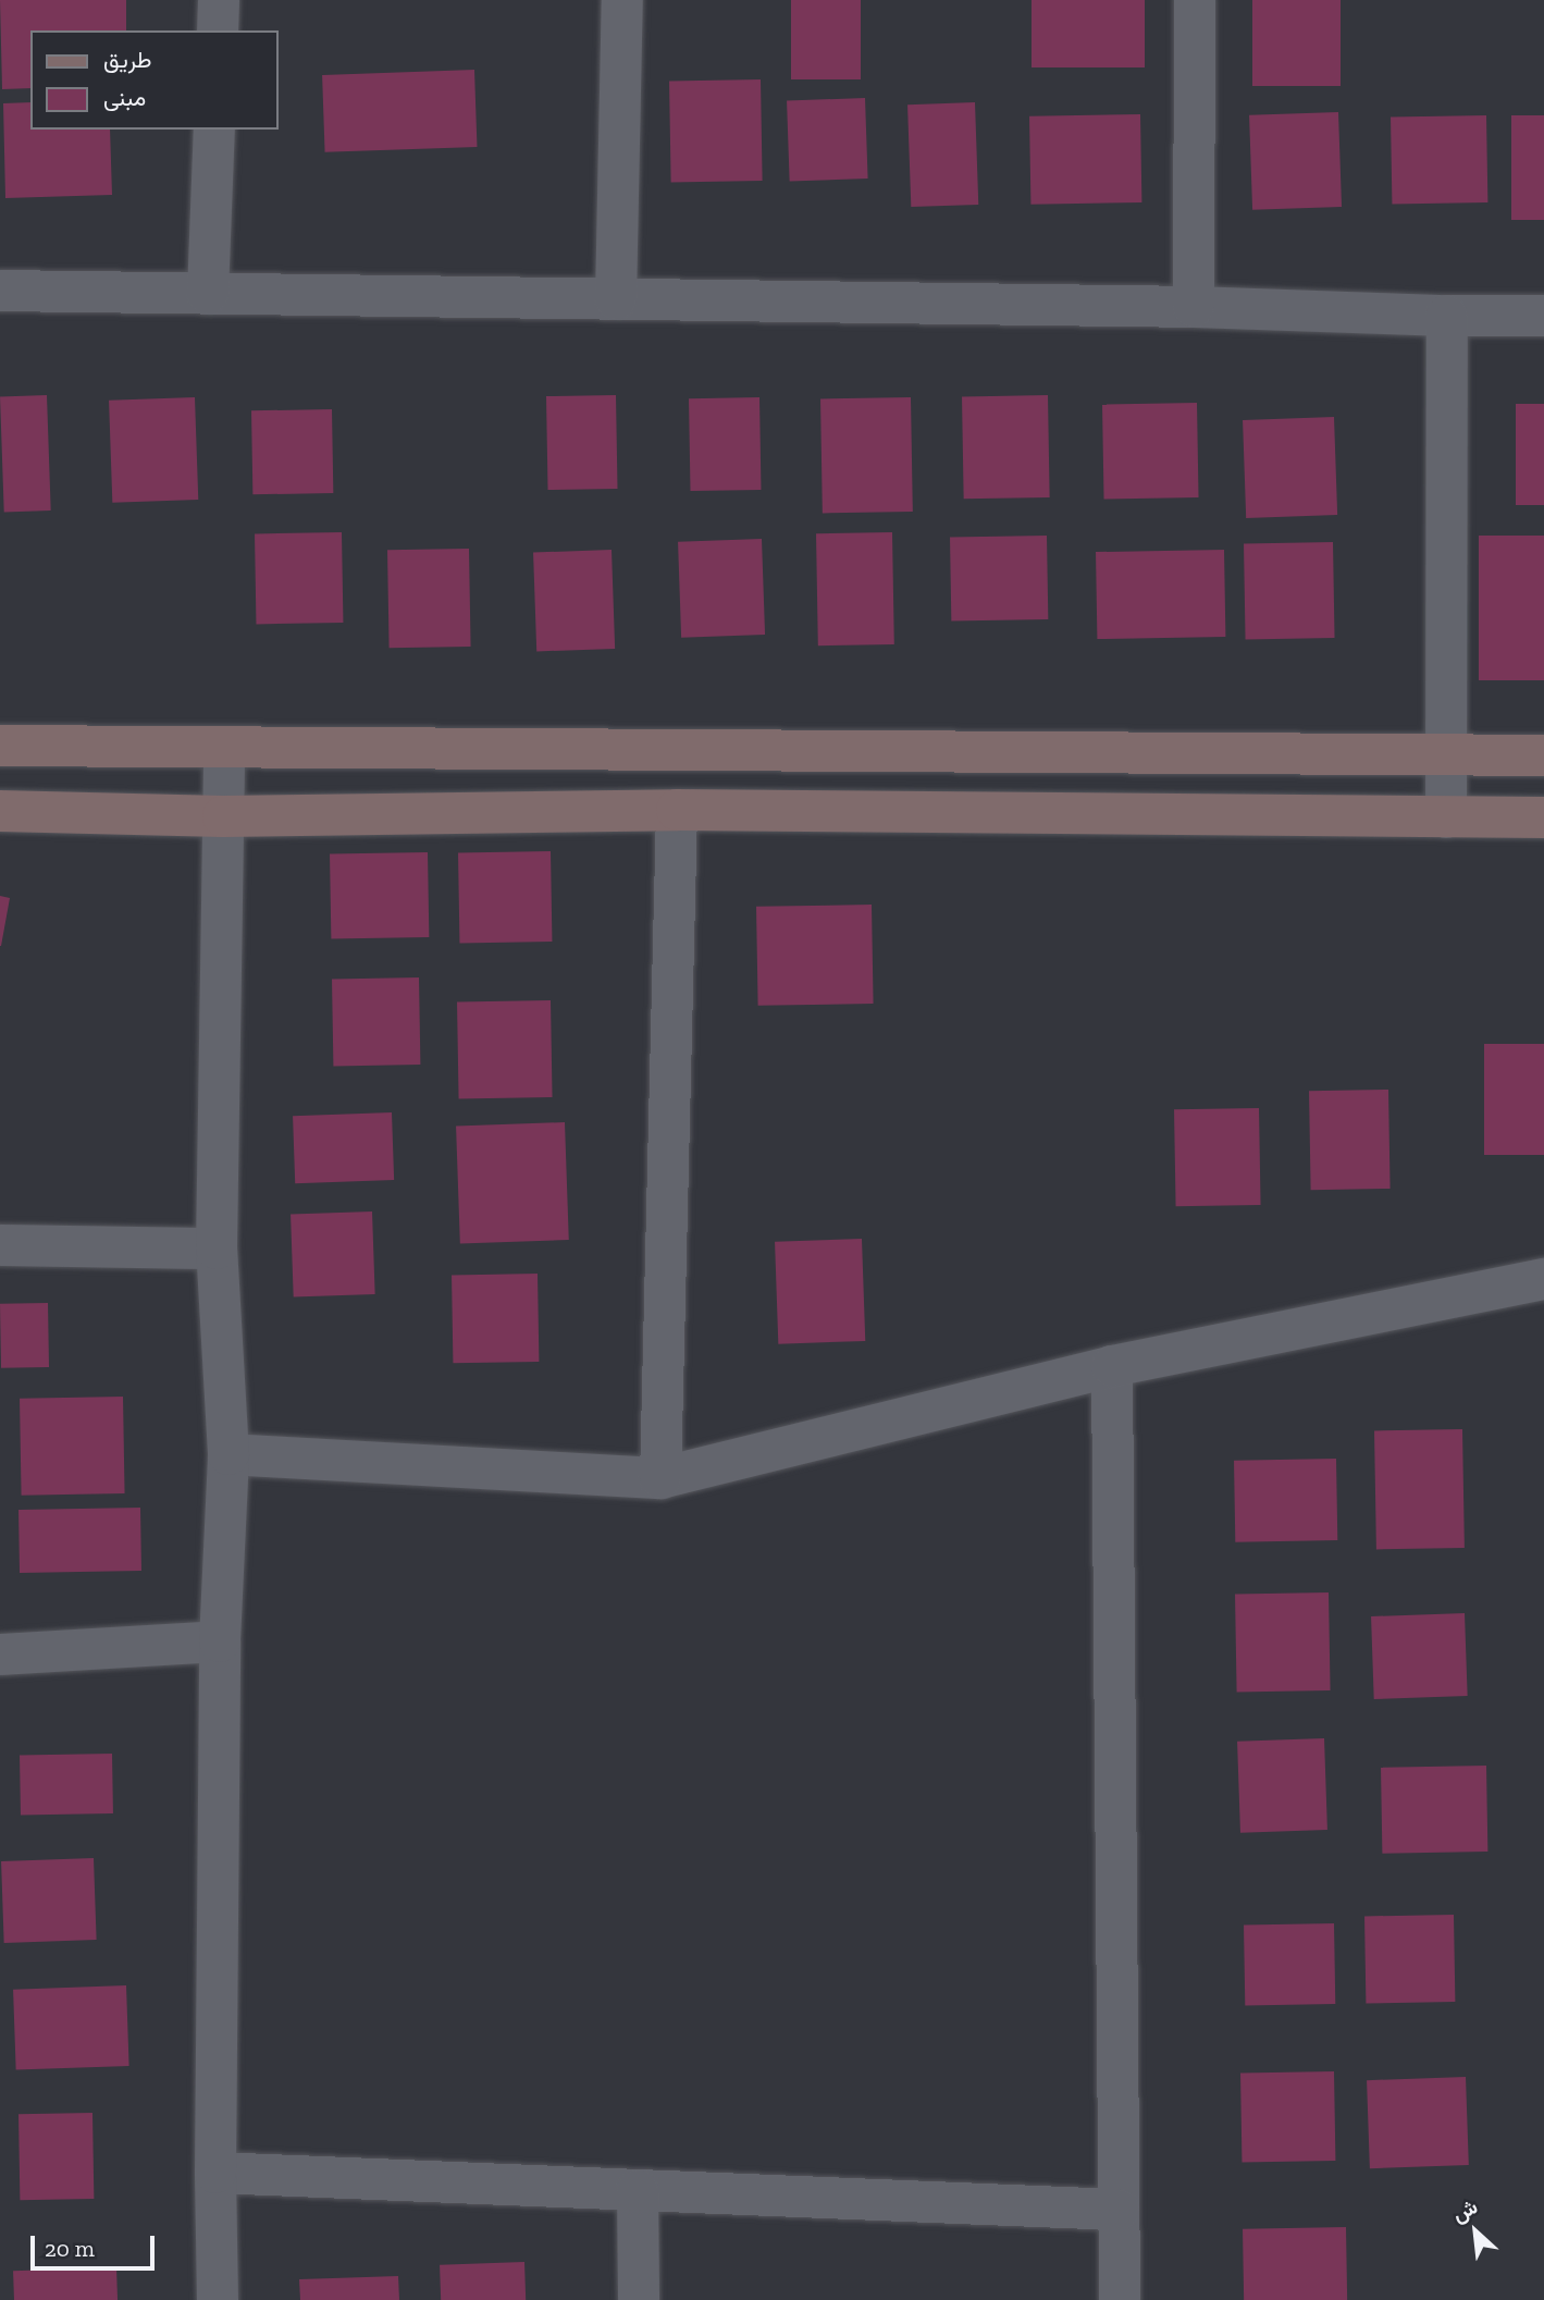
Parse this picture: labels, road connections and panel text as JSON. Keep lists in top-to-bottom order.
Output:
{
  "legend": ["طريق", "مبنى"],
  "scale_bar": "20 m",
  "north": "top left"
}
